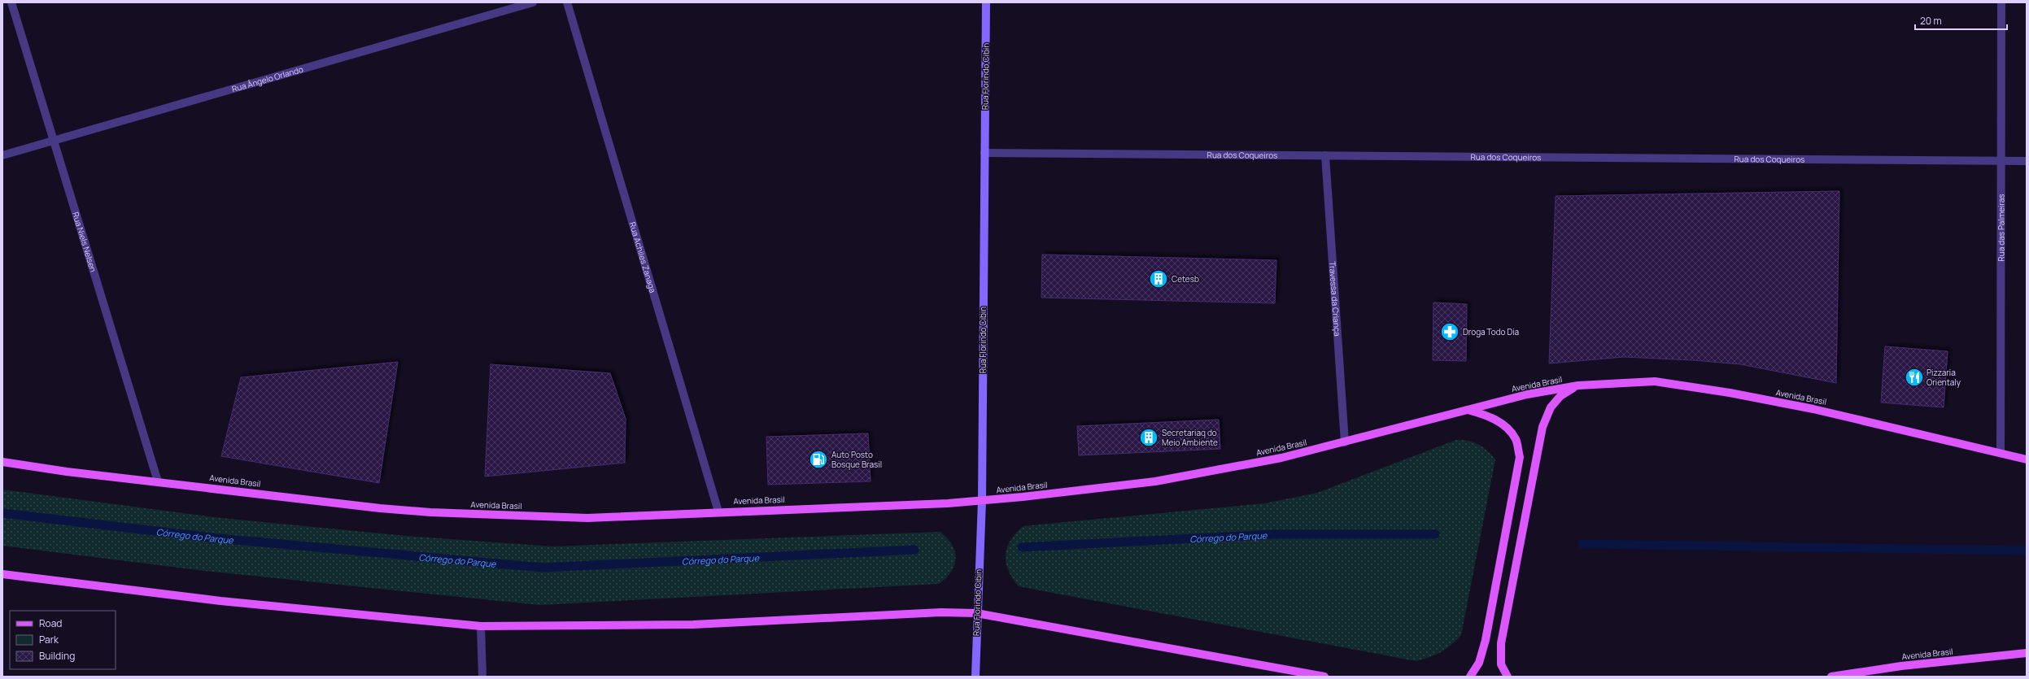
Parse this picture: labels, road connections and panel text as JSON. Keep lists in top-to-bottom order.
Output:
{
  "streets": {
    "main road": ["Rua Florindo Cibin", "Avenida Brasil"],
    "street": [
      "Rua Ângelo Orlando",
      "Rua dos Coqueiros",
      "Rua das Palmeiras",
      "Rua Niels Nelsen",
      "Rua Achiles Zanaga",
      "Travessa da Criança"
    ]
  },
  "crossings": [
    ["Rua Florindo Cibin", "Rua dos Coqueiros"],
    ["Rua Florindo Cibin", "Avenida Brasil"],
    ["Rua Ângelo Orlando", "Rua Niels Nelsen"],
    ["Rua dos Coqueiros", "Rua das Palmeiras"],
    ["Rua dos Coqueiros", "Travessa da Criança"],
    ["Rua das Palmeiras", "Avenida Brasil"],
    ["Rua Niels Nelsen", "Avenida Brasil"],
    ["Rua Achiles Zanaga", "Avenida Brasil"],
    ["Travessa da Criança", "Avenida Brasil"]
  ],
  "water": ["Córrego do Parque"],
  "places": {
    "building": ["Cetesb", "Secretariaq do Meio Ambiente"],
    "pharmacy": ["Droga Todo Dia"],
    "restaurant": ["Pizzaria Orientaly"],
    "fuel station": ["Auto Posto Bosque Brasil"]
  },
  "legend": ["Road", "Park", "Building"],
  "scale_bar": "20 m"
}
